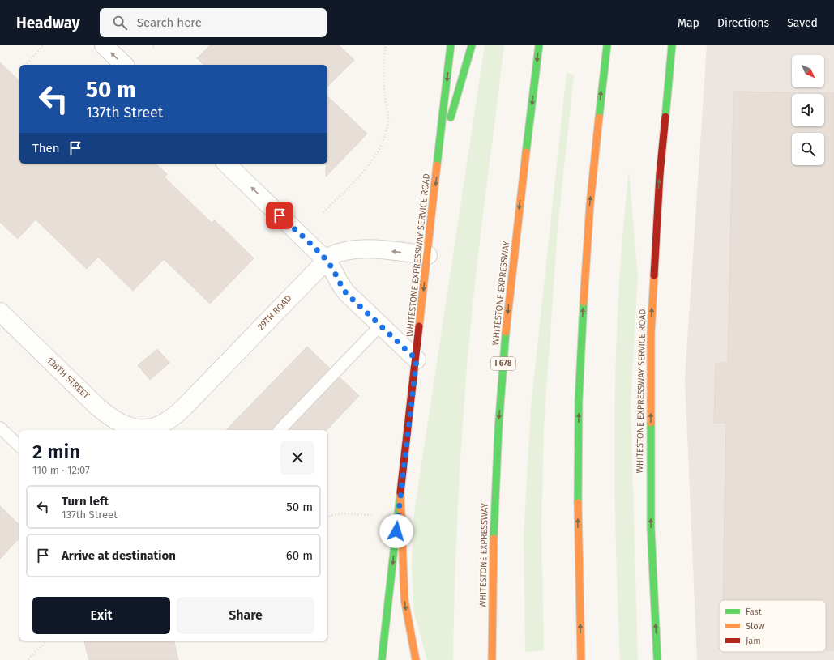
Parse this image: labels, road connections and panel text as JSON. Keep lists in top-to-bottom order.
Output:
{
  "streets": {
    "main road": ["WHITESTONE EXPRESSWAY SERVICE ROAD", "WHITESTONE EXPRESSWAY", "I 678"],
    "street": ["29TH ROAD", "138TH STREET"]
  },
  "crossings": [
    ["WHITESTONE EXPRESSWAY SERVICE ROAD", "29TH ROAD"],
    ["29TH ROAD", "138TH STREET"]
  ],
  "one_way": ["WHITESTONE EXPRESSWAY"],
  "legend": ["Fast", "Slow", "Jam"],
  "north": "bottom right",
  "page": {
    "header": "Headway",
    "search": "Search here",
    "nav": ["Map", "Directions", "Saved"],
    "turn": ["50 m", "137th Street"],
    "then": "Then",
    "heading": ["2 min", "110 m · 12:07"],
    "list": [
      {
        "name": "Turn left",
        "note": "137th Street",
        "value": "50 m"
      },
      {
        "name": "Arrive at destination",
        "value": "60 m"
      }
    ],
    "buttons": ["Exit", "Share"]
  }
}
